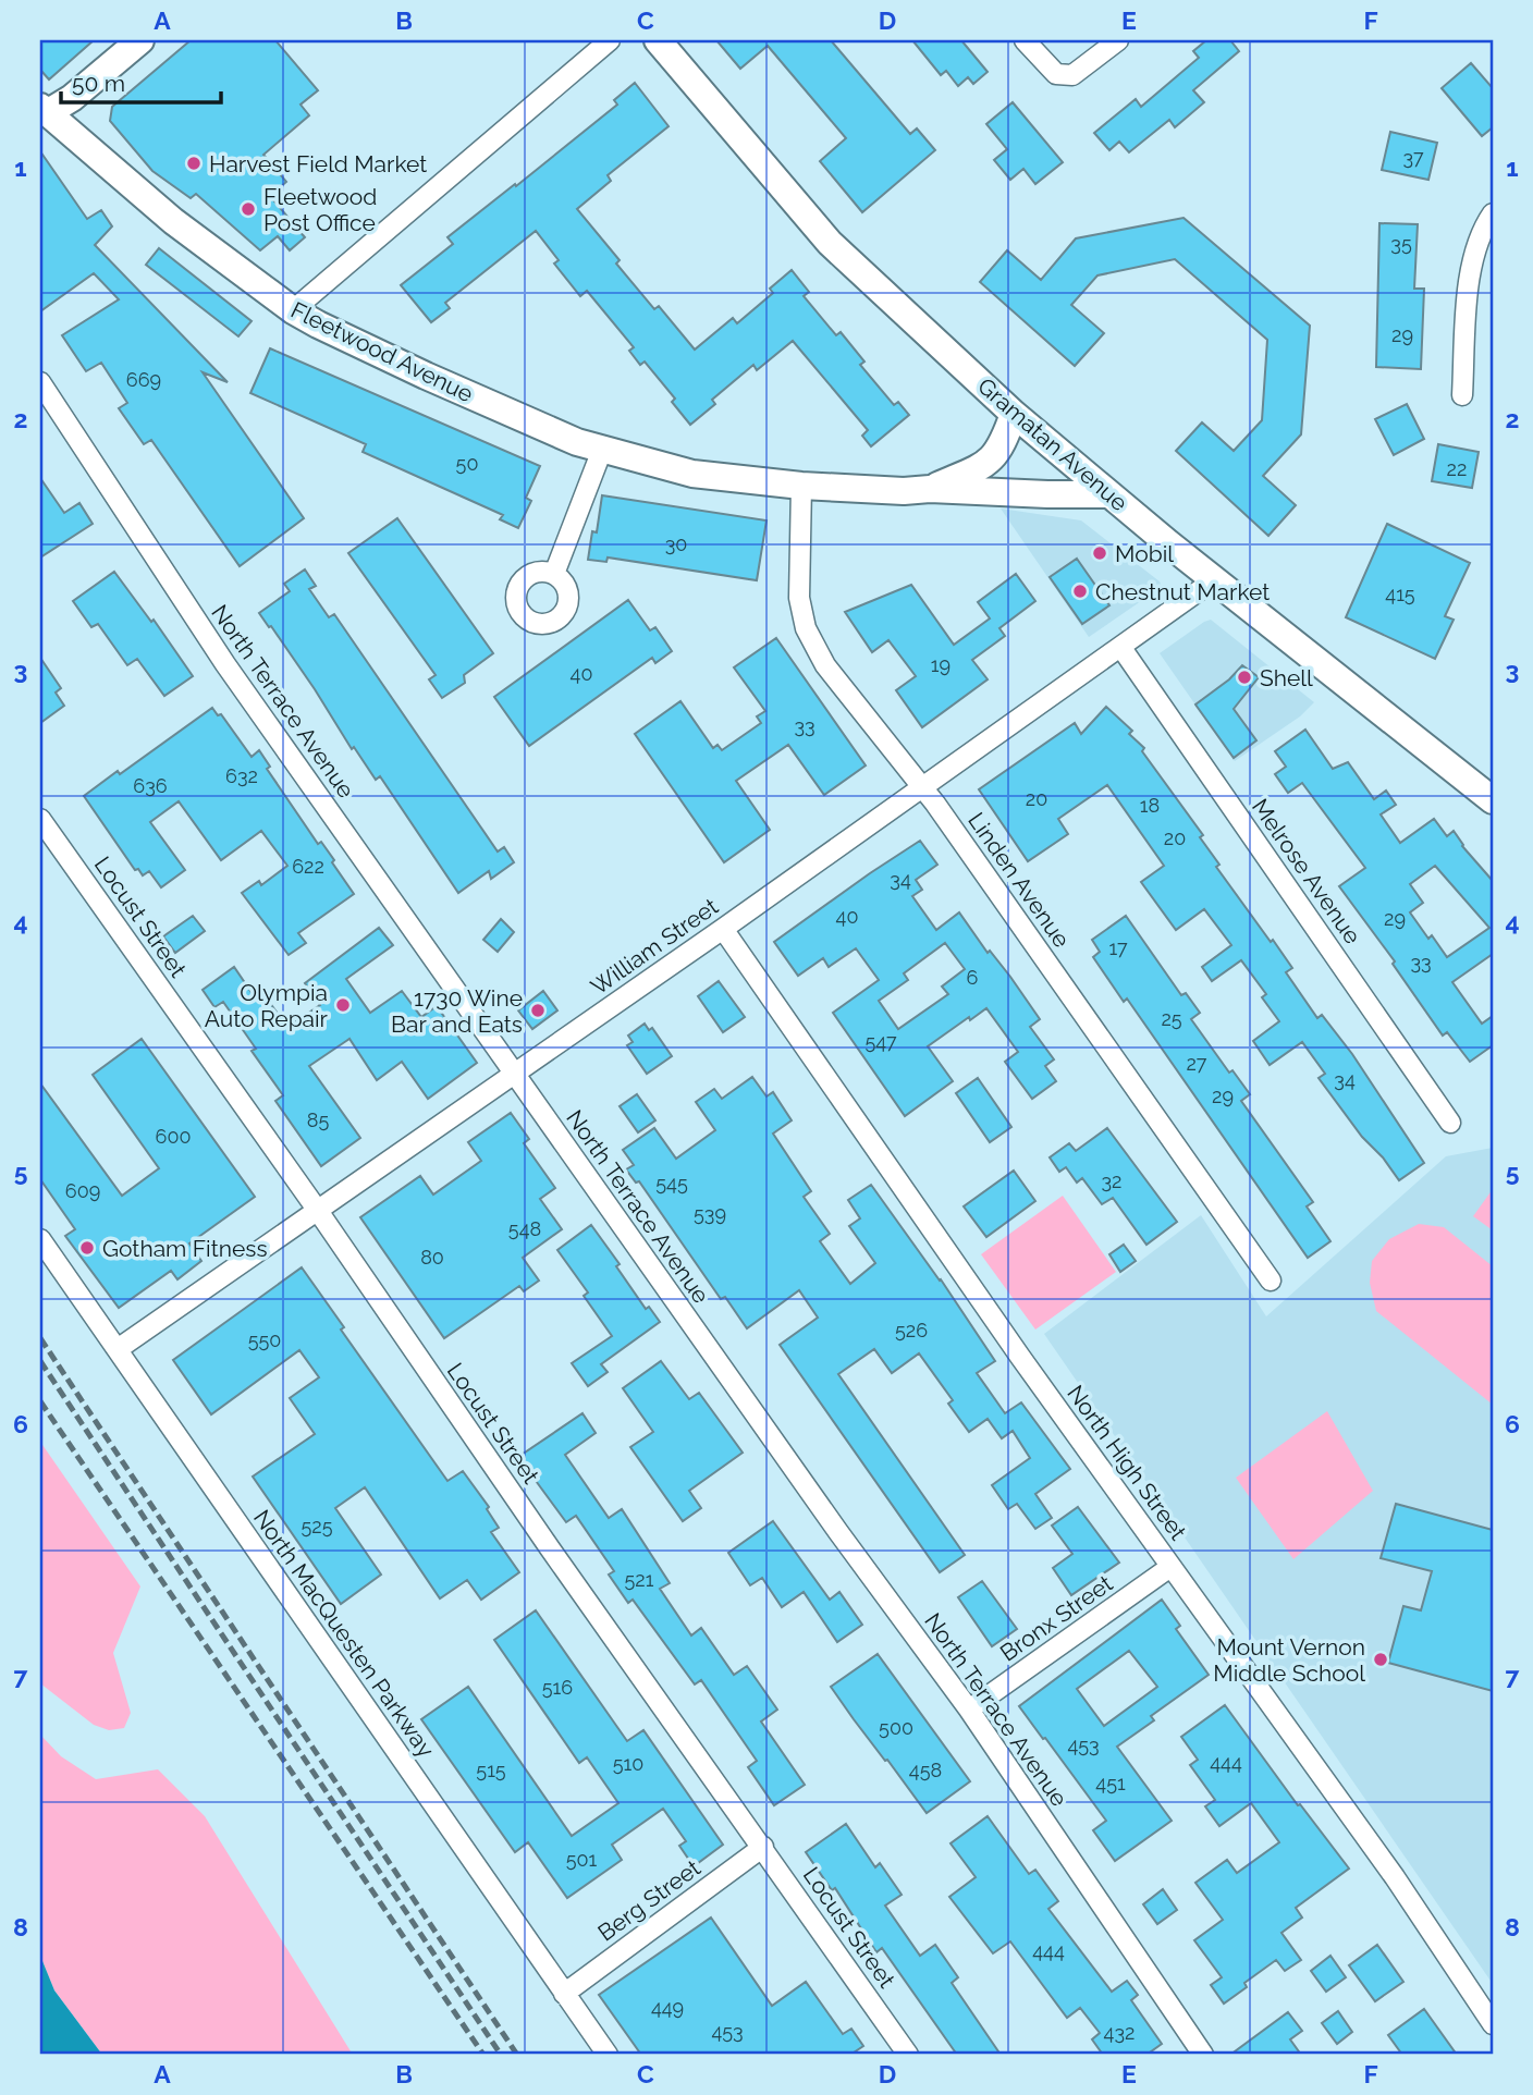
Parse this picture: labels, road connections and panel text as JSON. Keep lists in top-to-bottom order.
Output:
{
  "streets": {
    "street": [
      "Fleetwood Avenue",
      "Gramatan Avenue",
      "North Terrace Avenue",
      "Melrose Avenue",
      "Linden Avenue",
      "Locust Street",
      "William Street",
      "North High Street",
      "Bronx Street",
      "North MacQuesten Parkway",
      "Berg Street"
    ]
  },
  "crossings": [
    ["Fleetwood Avenue", "Gramatan Avenue"],
    ["Fleetwood Avenue", "Linden Avenue"],
    ["Gramatan Avenue", "William Street"],
    ["North Terrace Avenue", "William Street"],
    ["North Terrace Avenue", "Bronx Street"],
    ["Melrose Avenue", "William Street"],
    ["Linden Avenue", "William Street"],
    ["Locust Street", "William Street"],
    ["Locust Street", "Berg Street"],
    ["William Street", "North High Street"],
    ["William Street", "North MacQuesten Parkway"],
    ["North High Street", "Bronx Street"],
    ["North MacQuesten Parkway", "Berg Street"]
  ],
  "places": [
    "Harvest Field Market",
    "Fleetwood Post Office",
    "Mobil",
    "Chestnut Market",
    "Shell",
    "Olympia Auto Repair",
    "1730 Wine Bar and Eats",
    "Gotham Fitness",
    "Mount Vernon Middle School"
  ],
  "house_numbers": [
    "37",
    "35",
    "29",
    "669",
    "50",
    "22",
    "30",
    "415",
    "19",
    "40",
    "33",
    "632",
    "636",
    "20",
    "18",
    "20",
    "622",
    "34",
    "40",
    "29",
    "17",
    "33",
    "6",
    "25",
    "547",
    "27",
    "34",
    "29",
    "85",
    "600",
    "32",
    "545",
    "609",
    "539",
    "548",
    "80",
    "526",
    "550",
    "525",
    "521",
    "516",
    "500",
    "453",
    "444",
    "510",
    "515",
    "458",
    "451",
    "501",
    "444",
    "449",
    "453",
    "432"
  ],
  "scale_bar": "50 m",
  "grid": {
    "columns": [
      "A",
      "B",
      "C",
      "D",
      "E",
      "F"
    ],
    "rows": [
      "1",
      "2",
      "3",
      "4",
      "5",
      "6",
      "7",
      "8"
    ]
  }
}
